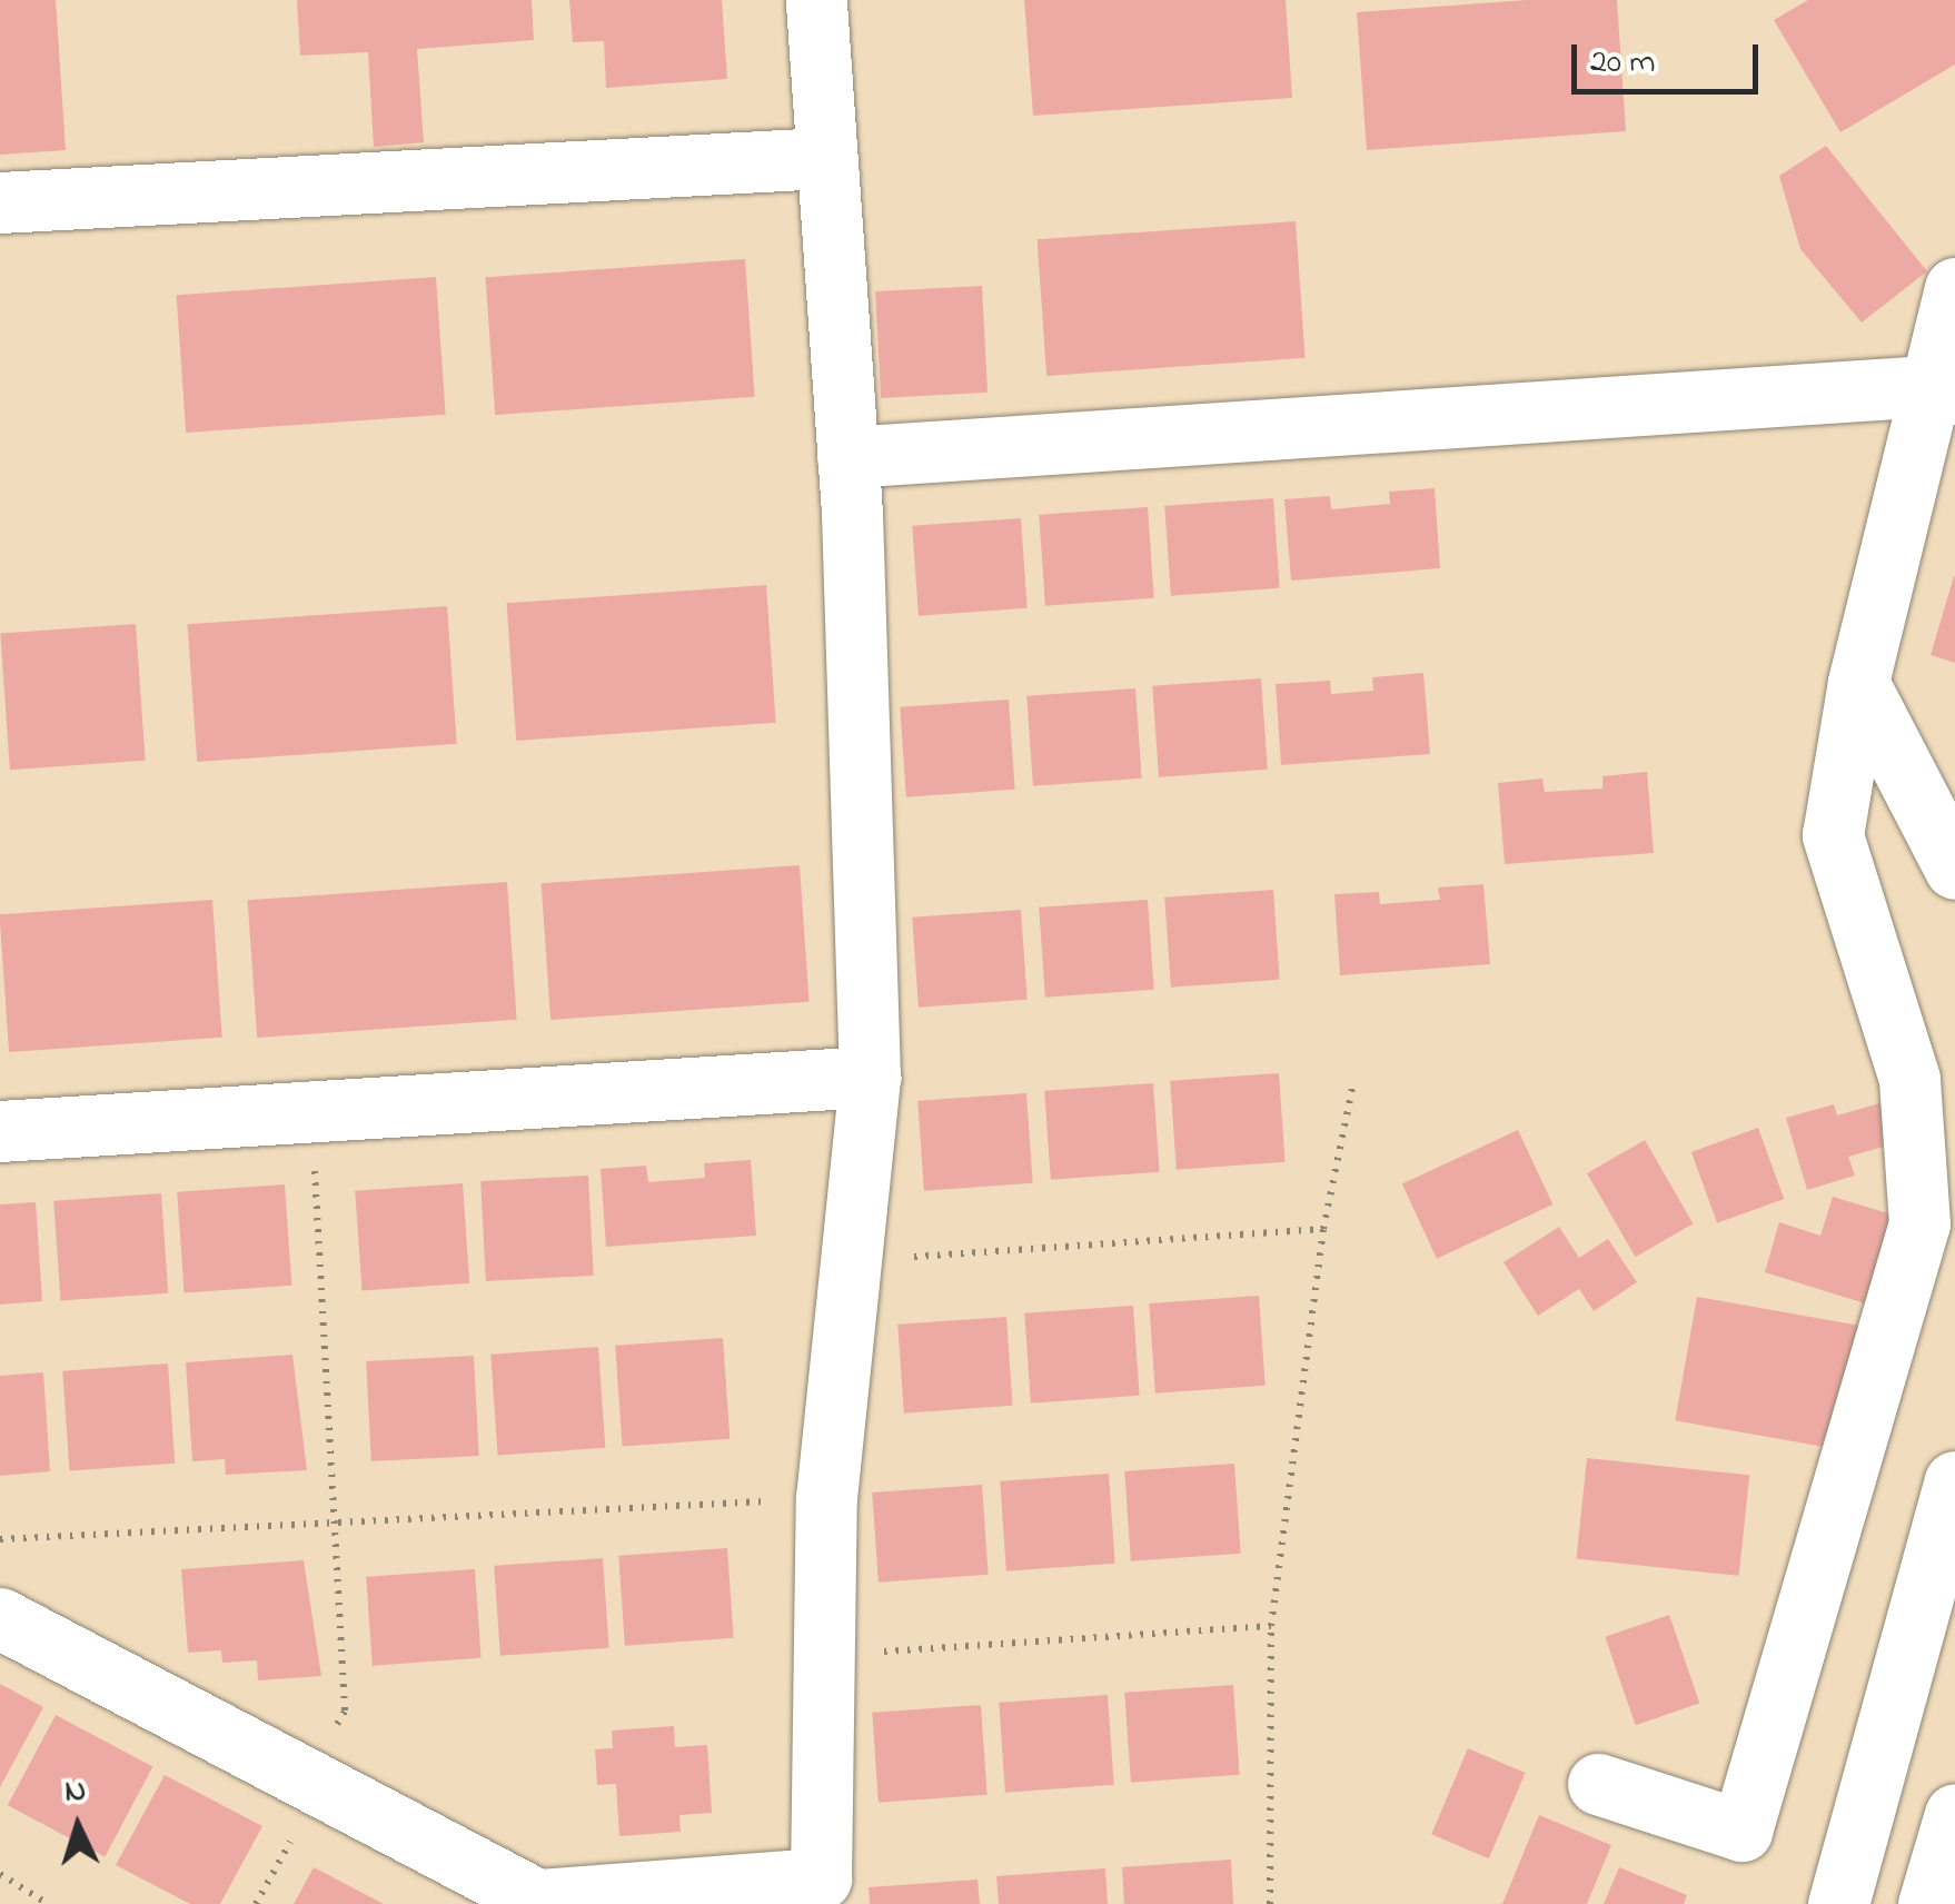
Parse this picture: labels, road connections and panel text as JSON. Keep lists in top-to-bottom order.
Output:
{
  "scale_bar": "20 m",
  "north": "top"
}
